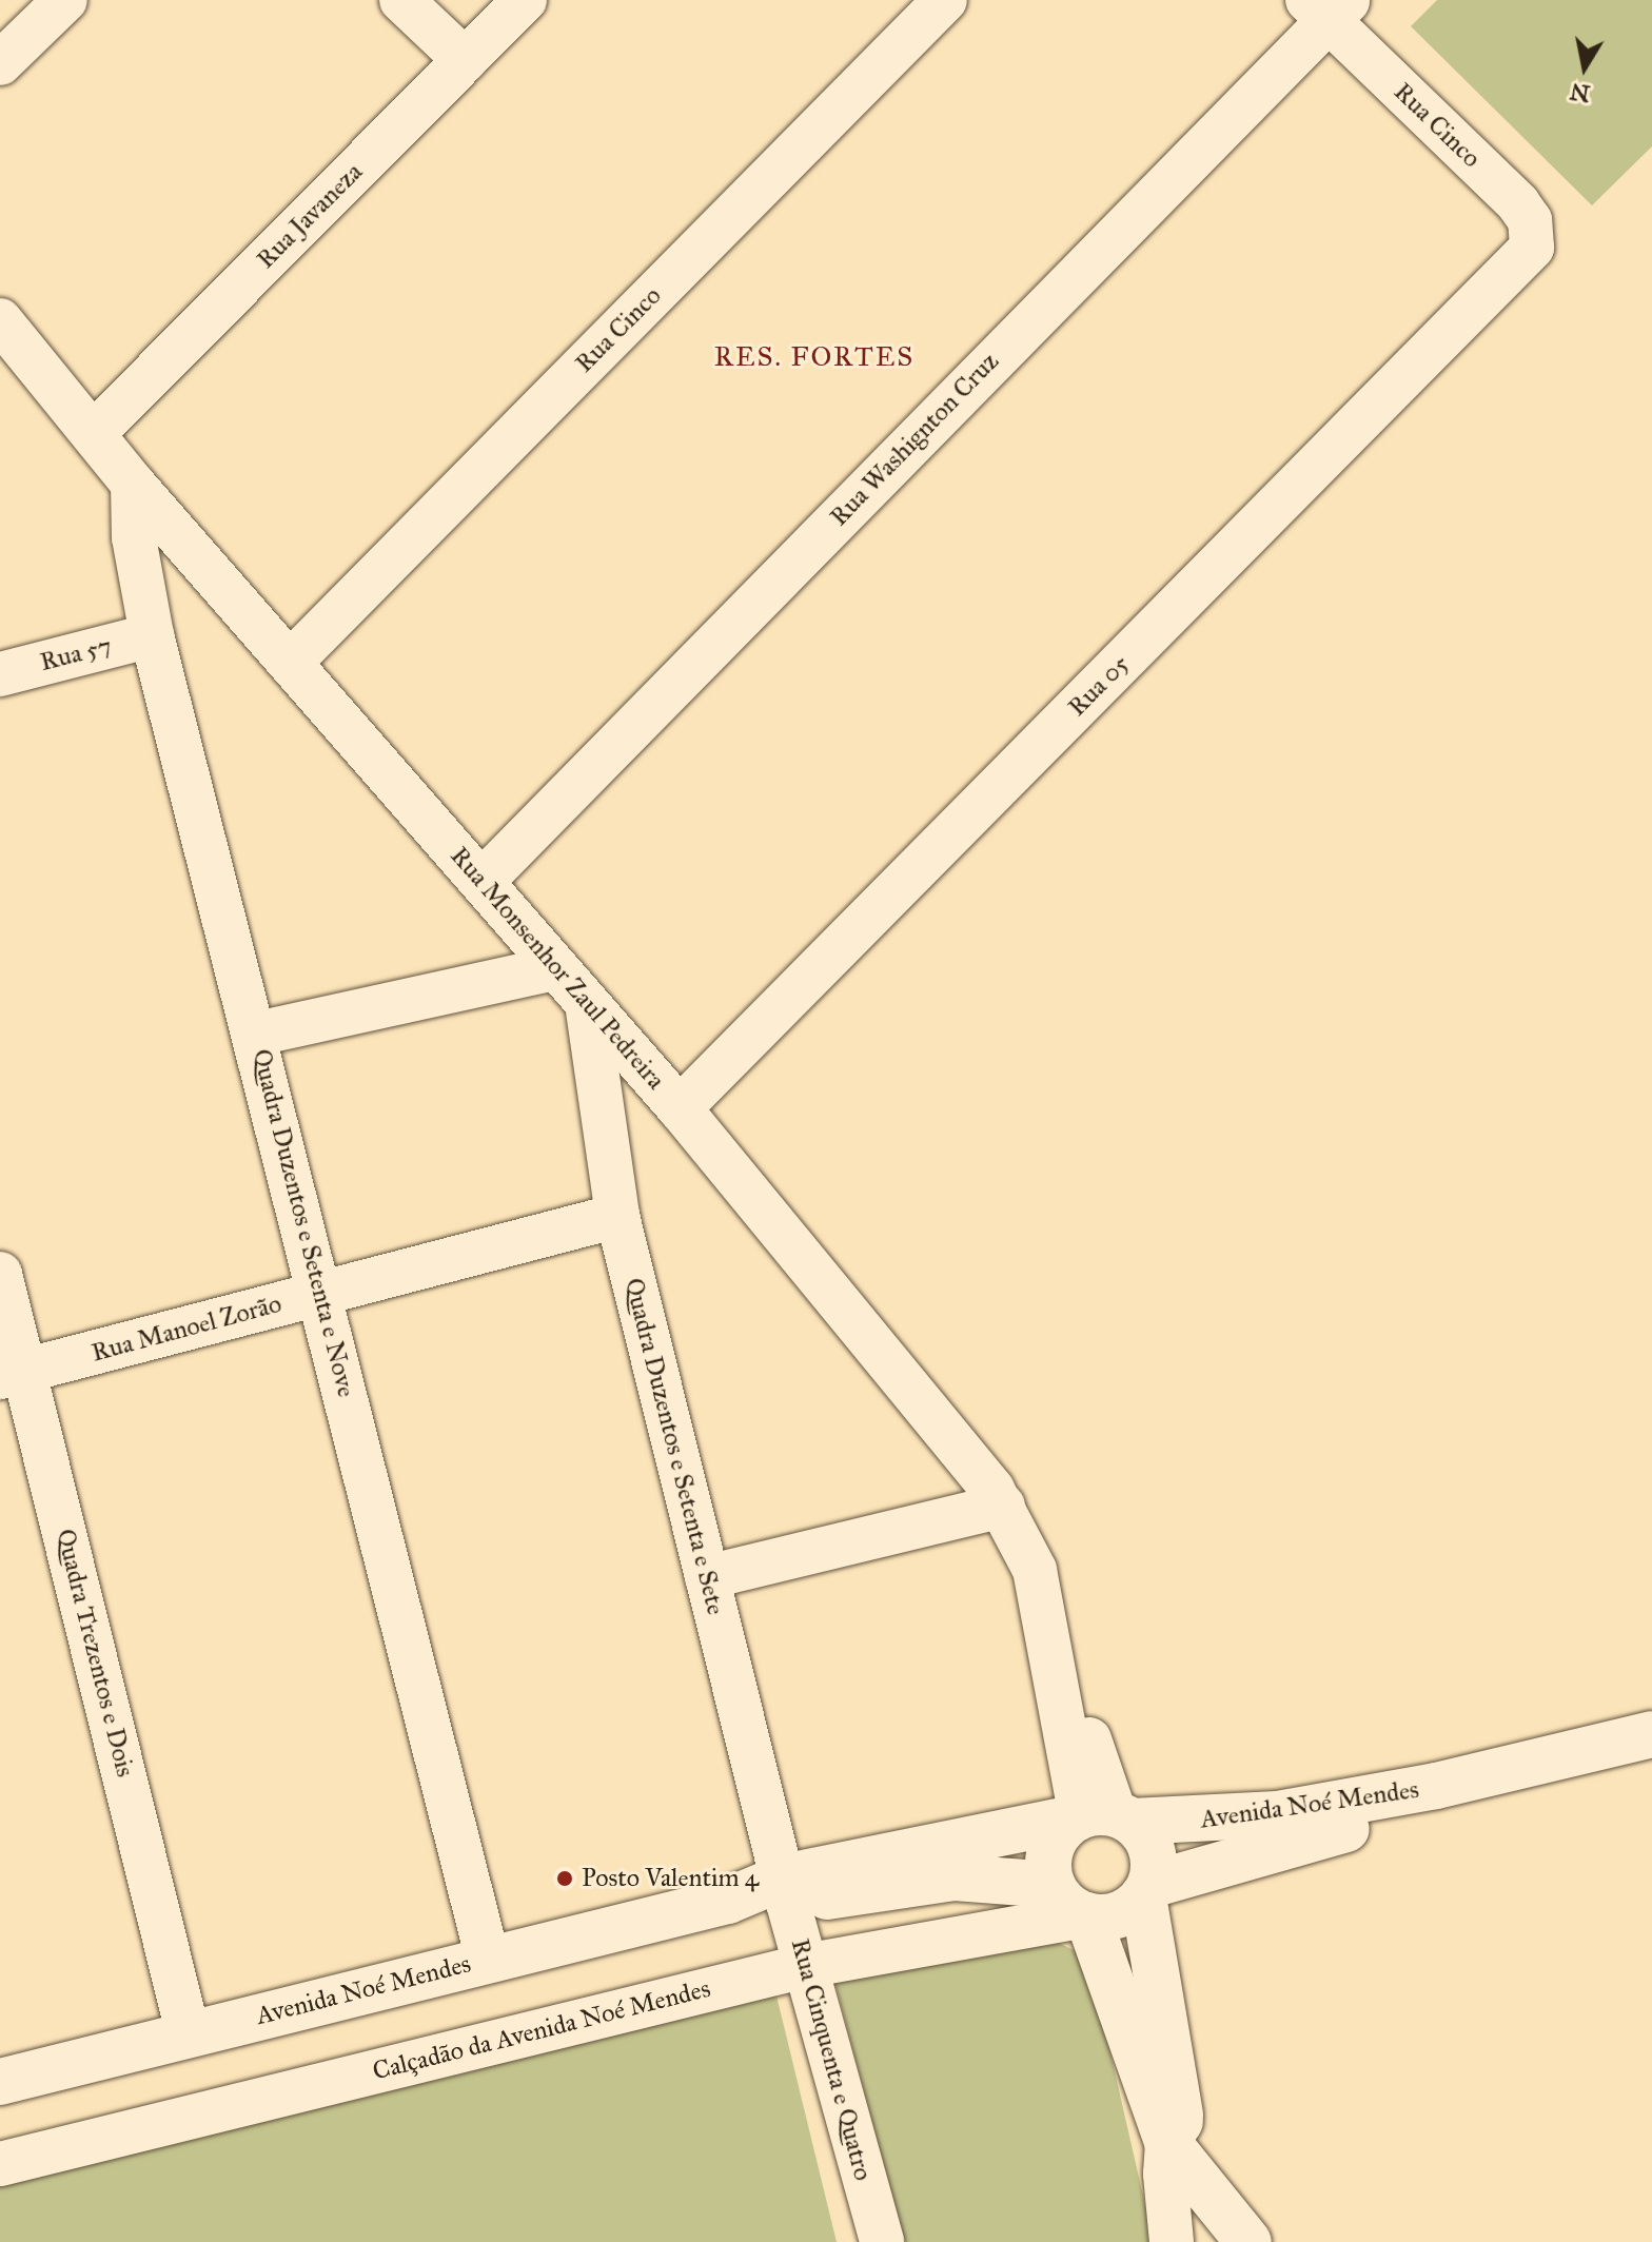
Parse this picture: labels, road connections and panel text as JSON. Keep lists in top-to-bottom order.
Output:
{
  "streets": {
    "street": [
      "Rua Cinco",
      "Rua Javaneza",
      "Rua Washignton Cruz",
      "Rua 57",
      "Rua 05",
      "Rua Monsenhor Zaul Pedreira",
      "Quadra Duzentos e Setenta e Nove",
      "Rua Manoel Zorão",
      "Quadra Duzentos e Setenta e Sete",
      "Quadra Trezentos e Dois",
      "Avenida Noé Mendes",
      "Calçadão da Avenida Noé Mendes",
      "Rua Cinquenta e Quatro"
    ]
  },
  "crossings": [
    ["Rua Cinco", "Rua Washignton Cruz"],
    ["Rua Cinco", "Rua 05"],
    ["Rua Cinco", "Rua Monsenhor Zaul Pedreira"],
    ["Rua Javaneza", "Rua Monsenhor Zaul Pedreira"],
    ["Rua Washignton Cruz", "Rua Monsenhor Zaul Pedreira"],
    ["Rua 57", "Quadra Duzentos e Setenta e Nove"],
    ["Rua 05", "Rua Monsenhor Zaul Pedreira"],
    ["Rua Monsenhor Zaul Pedreira", "Quadra Duzentos e Setenta e Nove"],
    ["Rua Monsenhor Zaul Pedreira", "Quadra Duzentos e Setenta e Sete"],
    ["Rua Monsenhor Zaul Pedreira", "Avenida Noé Mendes"],
    ["Rua Monsenhor Zaul Pedreira", "Calçadão da Avenida Noé Mendes"],
    ["Quadra Duzentos e Setenta e Nove", "Rua Manoel Zorão"],
    ["Quadra Duzentos e Setenta e Nove", "Avenida Noé Mendes"],
    ["Rua Manoel Zorão", "Quadra Duzentos e Setenta e Sete"],
    ["Rua Manoel Zorão", "Quadra Trezentos e Dois"],
    ["Quadra Duzentos e Setenta e Sete", "Avenida Noé Mendes"],
    ["Quadra Duzentos e Setenta e Sete", "Rua Cinquenta e Quatro"],
    ["Quadra Trezentos e Dois", "Avenida Noé Mendes"],
    ["Avenida Noé Mendes", "Calçadão da Avenida Noé Mendes"],
    ["Avenida Noé Mendes", "Rua Cinquenta e Quatro"],
    ["Calçadão da Avenida Noé Mendes", "Rua Cinquenta e Quatro"]
  ],
  "districts": ["RES. FORTES"],
  "places": ["Posto Valentim 4"],
  "north": "bottom"
}
